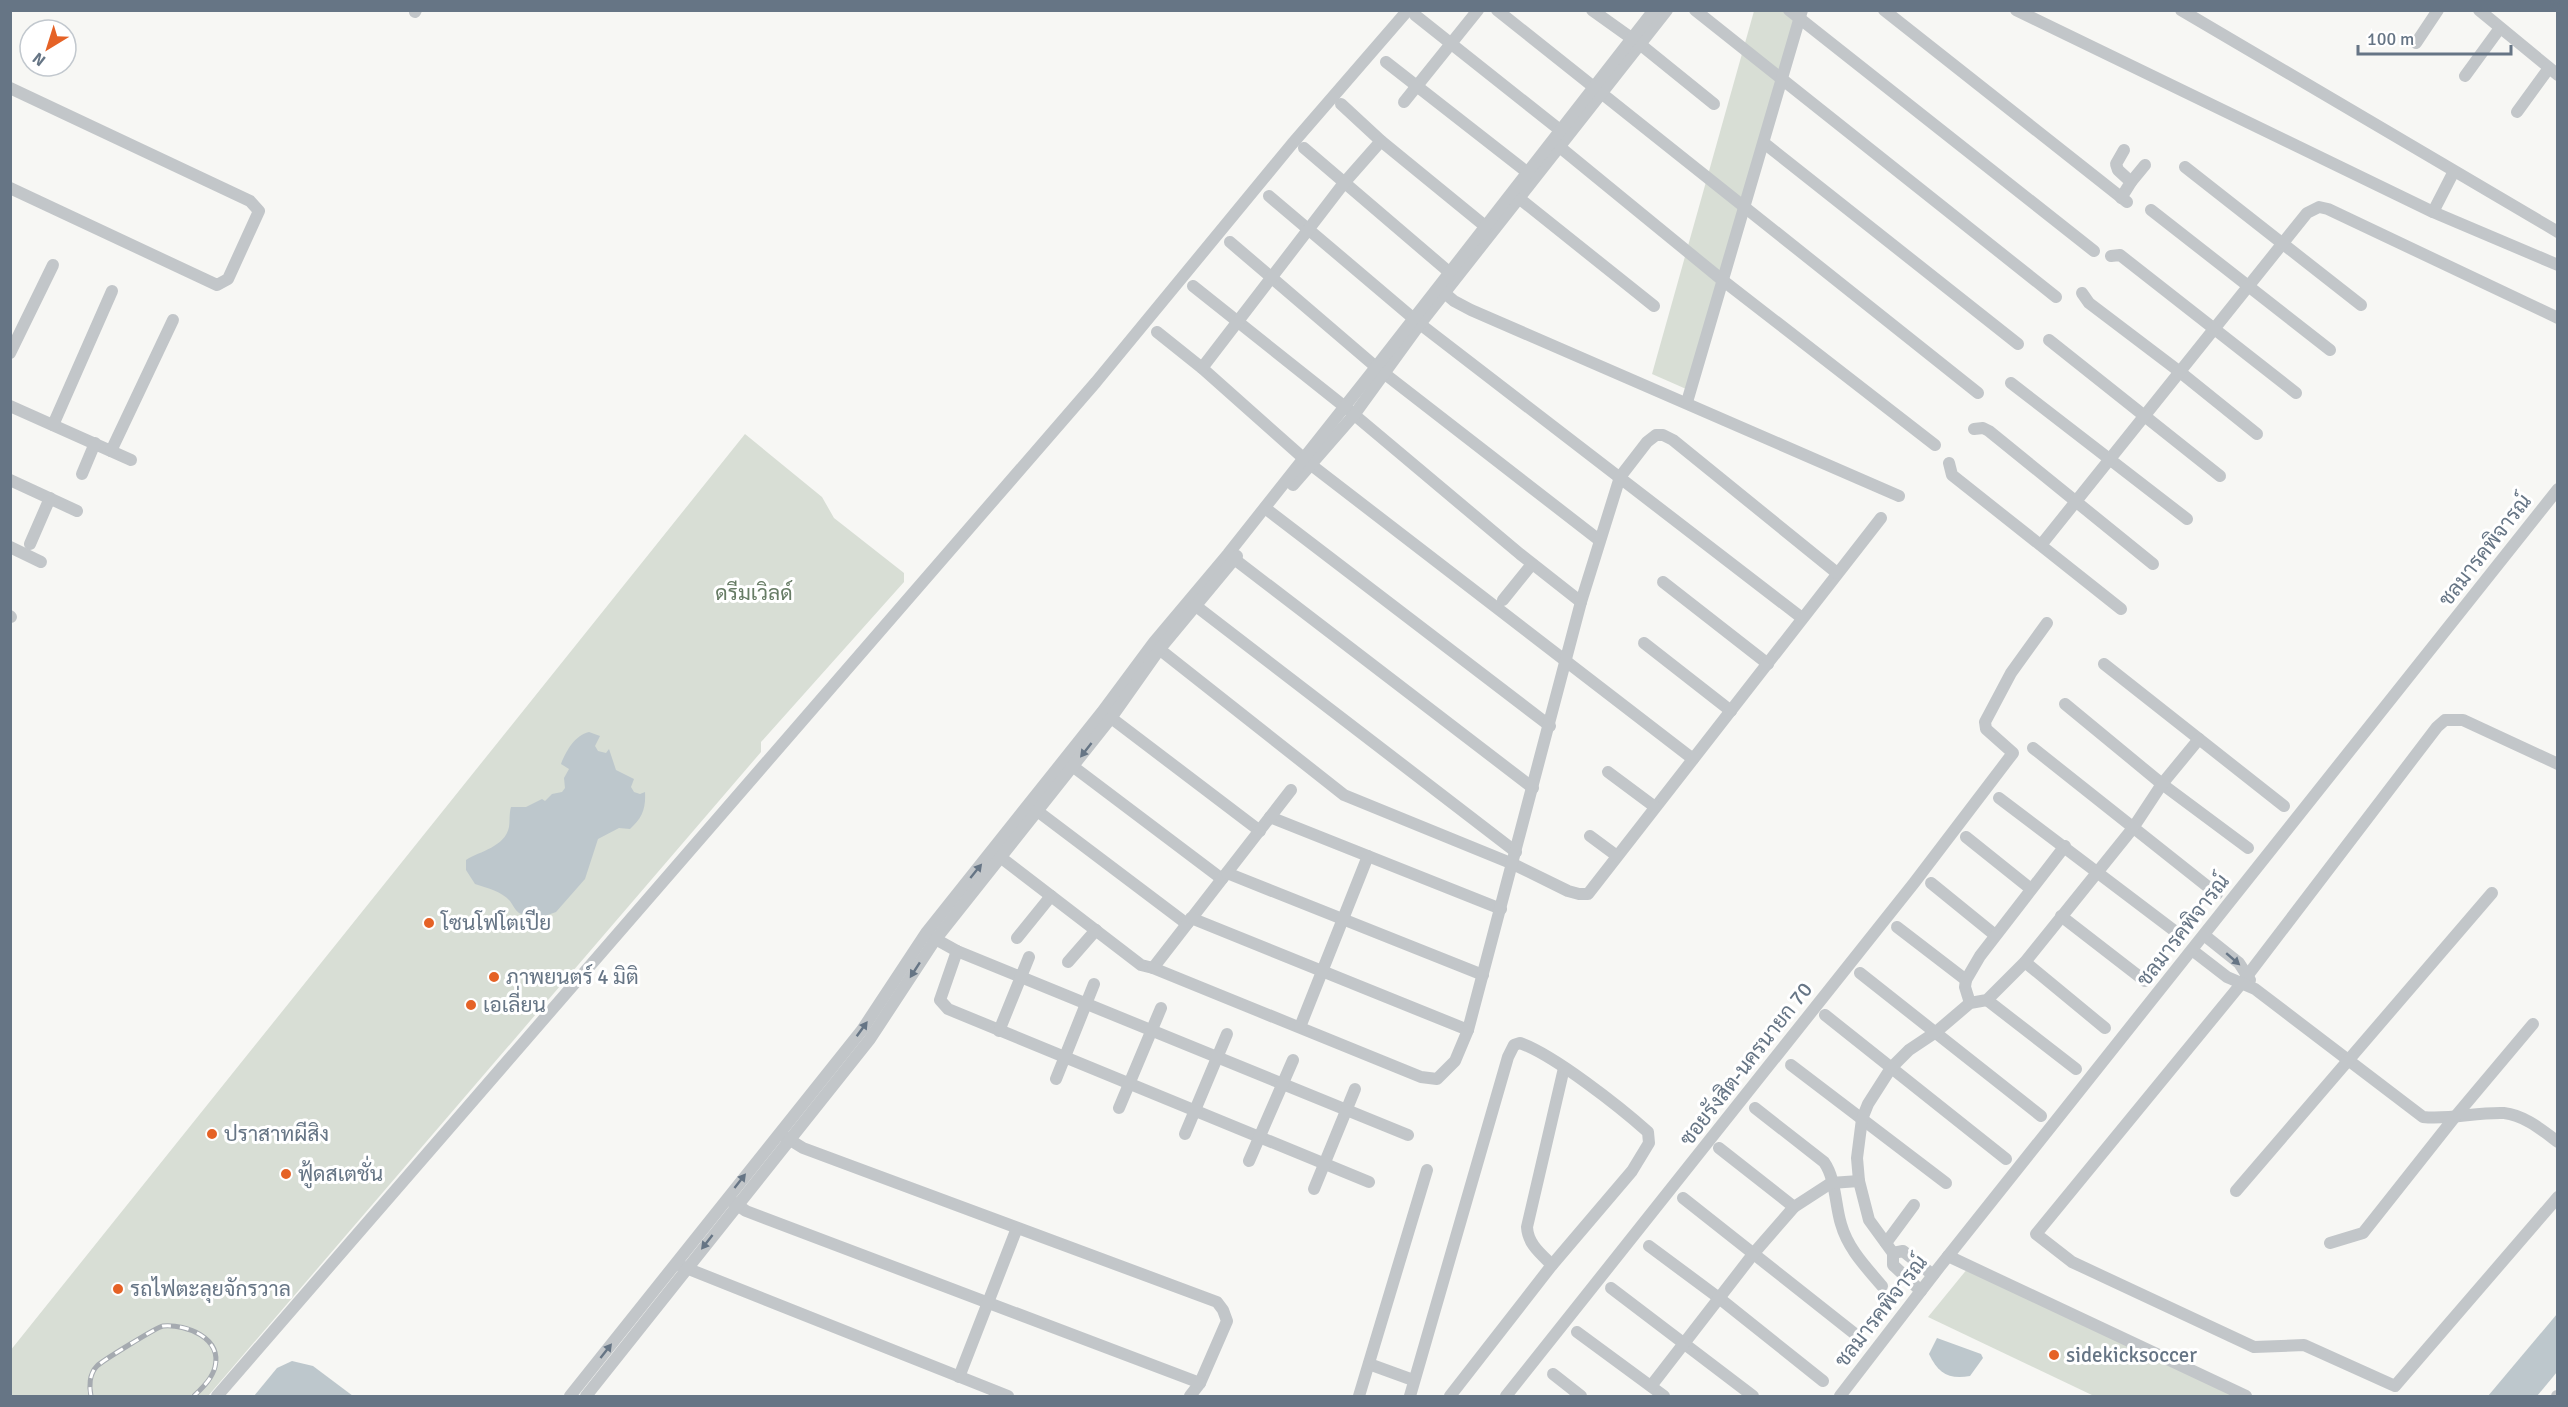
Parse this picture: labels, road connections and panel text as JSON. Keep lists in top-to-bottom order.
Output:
{
  "streets": {
    "street": ["ชลมารคพิจารณ์", "ซอยรังสิต-นครนายก 70"]
  },
  "parks": ["ดรีมเวิลด์"],
  "places": [
    "โซนโฟโตเปีย",
    "ภาพยนตร์ 4 มิติ",
    "เอเลี่ยน",
    "ปราสาทผีสิง",
    "ฟู้ดสเตชั่น",
    "รถไฟตะลุยจักรวาล",
    "sidekicksoccer"
  ],
  "scale_bar": "100 m",
  "north": "bottom left"
}
